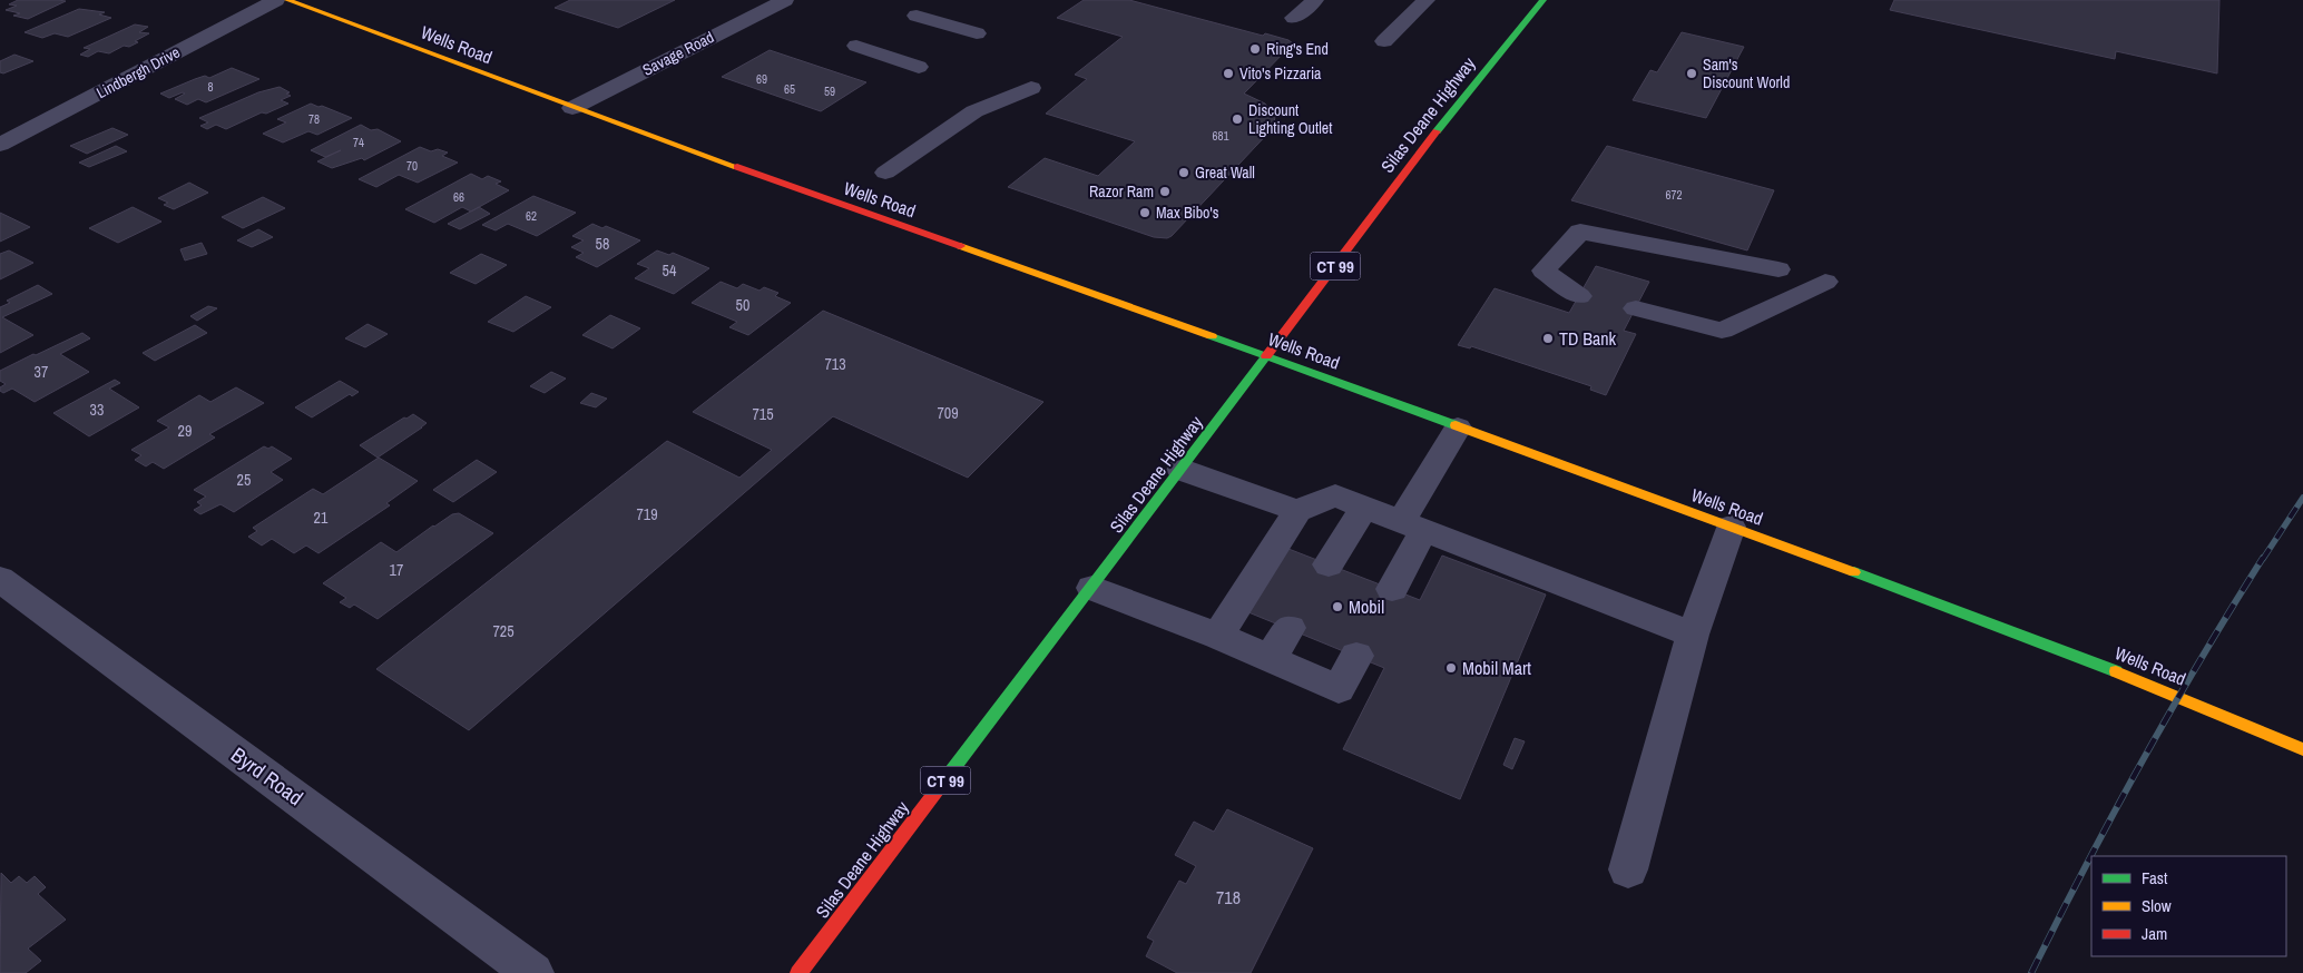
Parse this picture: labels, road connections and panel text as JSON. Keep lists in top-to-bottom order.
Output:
{
  "streets": {
    "main road": ["Wells Road", "Silas Deane Highway", "CT 99"],
    "street": ["Savage Road", "Lindbergh Drive", "Byrd Road"]
  },
  "crossings": [
    ["Wells Road", "Savage Road"],
    ["Wells Road", "Silas Deane Highway"]
  ],
  "places": [
    "Ring's End",
    "Vito's Pizzaria",
    "Sam's Discount World",
    "Discount Lighting Outlet",
    "Great Wall",
    "Razor Ram",
    "Max Bibo's",
    "TD Bank",
    "Mobil",
    "Mobil Mart"
  ],
  "house_numbers": [
    "69",
    "8",
    "65",
    "59",
    "78",
    "681",
    "74",
    "70",
    "672",
    "66",
    "62",
    "58",
    "54",
    "50",
    "713",
    "37",
    "33",
    "709",
    "715",
    "29",
    "25",
    "719",
    "21",
    "17",
    "725",
    "718"
  ],
  "legend": ["Fast", "Slow", "Jam"]
}
